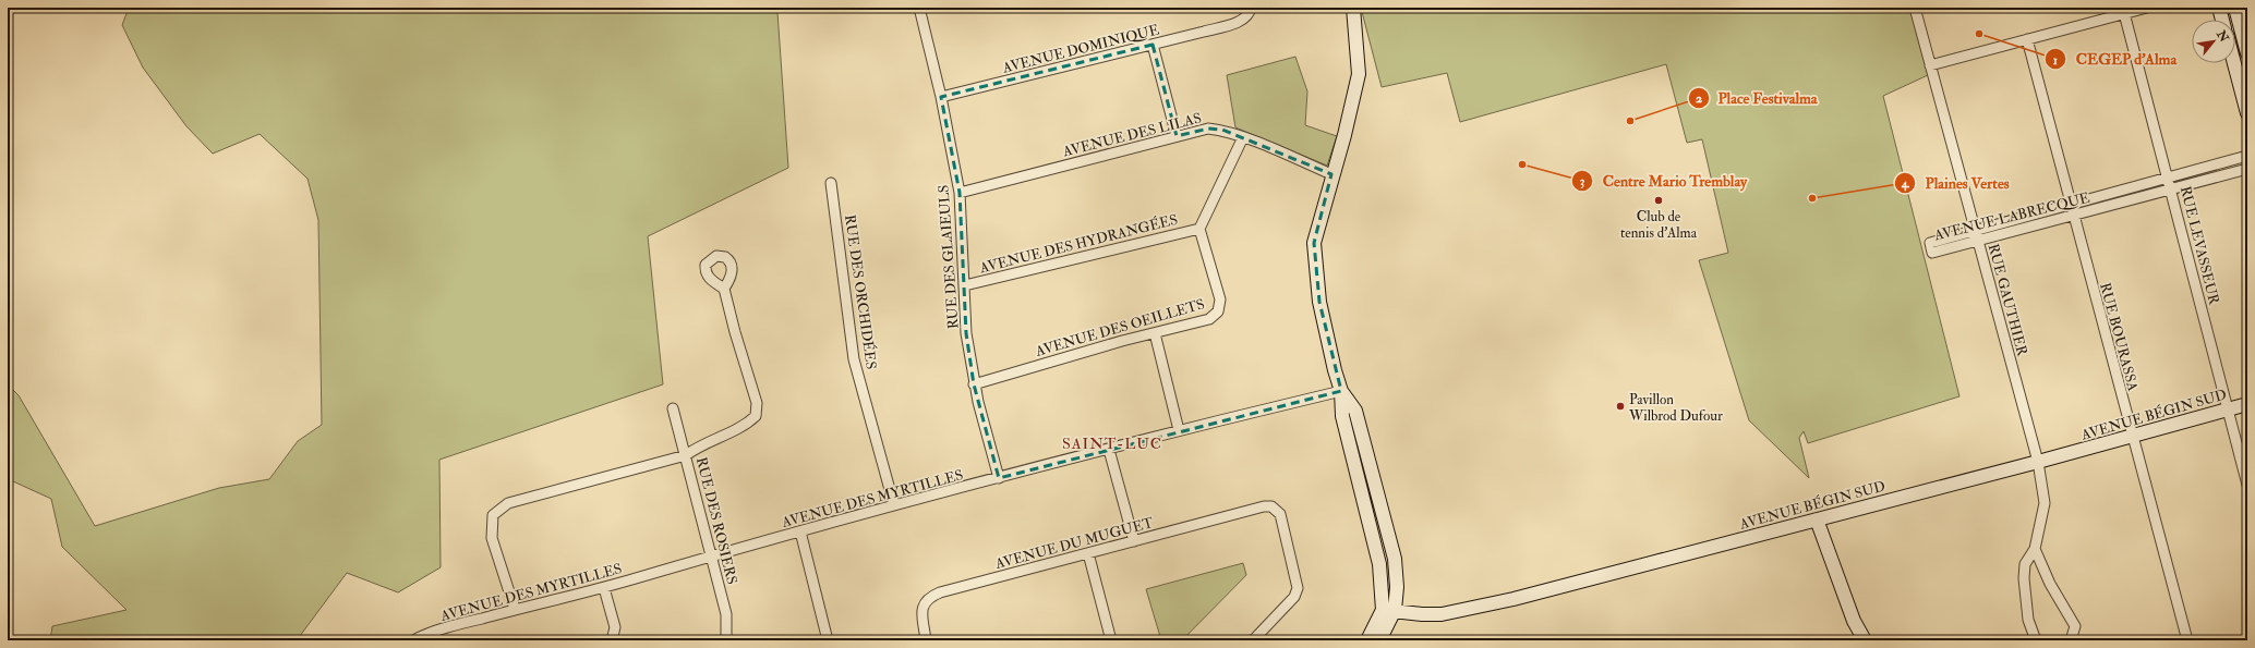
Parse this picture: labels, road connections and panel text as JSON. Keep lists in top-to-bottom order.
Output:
{
  "streets": {
    "street": [
      "AVENUE DOMINIQUE",
      "AVENUE DES LILAS",
      "AVENUE LABRECQUE",
      "AVENUE DES HYDRANGÉES",
      "RUE LEVASSEUR",
      "RUE DES GLAIEULS",
      "RUE DES ORCHIDÉES",
      "RUE GAUTHIER",
      "AVENUE DES OEILLETS",
      "RUE BOURASSA",
      "AVENUE BÉGIN SUD",
      "AVENUE DES MYRTILLES",
      "RUE DES ROSIERS",
      "AVENUE DU MUGUET"
    ]
  },
  "crossings": [
    ["AVENUE DOMINIQUE", "RUE DES GLAIEULS"],
    ["AVENUE DES LILAS", "RUE DES GLAIEULS"],
    ["AVENUE LABRECQUE", "RUE LEVASSEUR"],
    ["AVENUE LABRECQUE", "RUE GAUTHIER"],
    ["AVENUE LABRECQUE", "RUE BOURASSA"],
    ["AVENUE DES HYDRANGÉES", "RUE DES GLAIEULS"],
    ["AVENUE DES HYDRANGÉES", "AVENUE DES OEILLETS"],
    ["RUE LEVASSEUR", "AVENUE BÉGIN SUD"],
    ["RUE DES GLAIEULS", "AVENUE DES OEILLETS"],
    ["RUE DES GLAIEULS", "AVENUE DES MYRTILLES"],
    ["RUE DES ORCHIDÉES", "AVENUE DES MYRTILLES"],
    ["RUE GAUTHIER", "AVENUE BÉGIN SUD"],
    ["RUE BOURASSA", "AVENUE BÉGIN SUD"],
    ["AVENUE DES MYRTILLES", "RUE DES ROSIERS"]
  ],
  "districts": ["SAINT-LUC"],
  "places": [
    "CEGEP d'Alma",
    "Place Festivalma",
    "Centre Mario Tremblay",
    "Plaines Vertes",
    "Club de tennis d'Alma",
    "Pavillon Wilbrod Dufour"
  ],
  "north": "top right"
}
